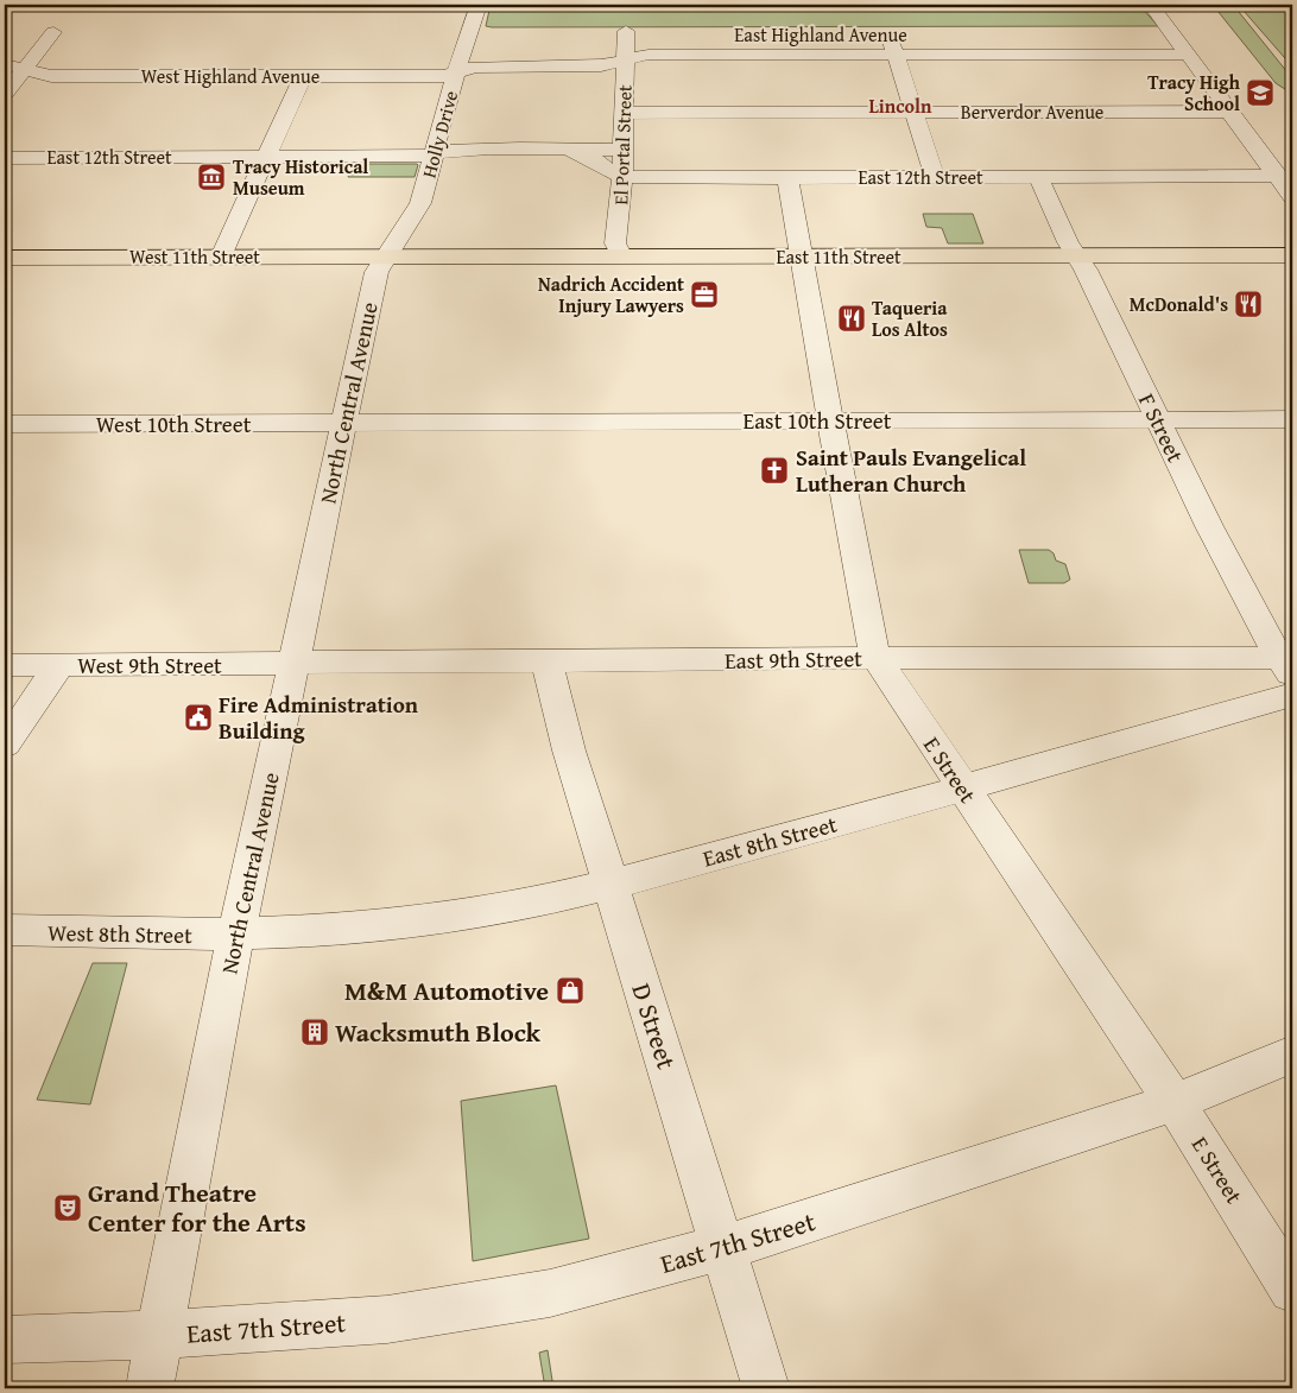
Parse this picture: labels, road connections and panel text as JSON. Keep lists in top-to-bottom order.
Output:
{
  "streets": {
    "main road": ["West 11th Street", "East 11th Street"],
    "street": [
      "East Highland Avenue",
      "West Highland Avenue",
      "Berverdor Avenue",
      "Holly Drive",
      "El Portal Street",
      "East 12th Street",
      "North Central Avenue",
      "East 10th Street",
      "West 10th Street",
      "F Street",
      "East 9th Street",
      "West 9th Street",
      "E Street",
      "East 8th Street",
      "West 8th Street",
      "D Street",
      "East 7th Street"
    ]
  },
  "crossings": [
    ["East Highland Avenue", "West Highland Avenue"],
    ["East Highland Avenue", "Holly Drive"],
    ["East Highland Avenue", "El Portal Street"],
    ["West Highland Avenue", "Holly Drive"],
    ["Berverdor Avenue", "El Portal Street"],
    ["Holly Drive", "East 12th Street"],
    ["Holly Drive", "West 11th Street"],
    ["Holly Drive", "East 11th Street"],
    ["Holly Drive", "North Central Avenue"],
    ["El Portal Street", "East 12th Street"],
    ["El Portal Street", "East 11th Street"],
    ["East 12th Street", "F Street"],
    ["East 12th Street", "E Street"],
    ["West 11th Street", "East 11th Street"],
    ["West 11th Street", "North Central Avenue"],
    ["East 11th Street", "North Central Avenue"],
    ["East 11th Street", "F Street"],
    ["East 11th Street", "E Street"],
    ["North Central Avenue", "East 10th Street"],
    ["North Central Avenue", "West 10th Street"],
    ["North Central Avenue", "East 9th Street"],
    ["North Central Avenue", "West 9th Street"],
    ["North Central Avenue", "East 8th Street"],
    ["North Central Avenue", "West 8th Street"],
    ["North Central Avenue", "East 7th Street"],
    ["East 10th Street", "West 10th Street"],
    ["East 10th Street", "F Street"],
    ["East 10th Street", "E Street"],
    ["F Street", "East 9th Street"],
    ["East 9th Street", "West 9th Street"],
    ["East 9th Street", "E Street"],
    ["East 9th Street", "D Street"],
    ["E Street", "East 8th Street"],
    ["E Street", "East 7th Street"],
    ["East 8th Street", "West 8th Street"],
    ["East 8th Street", "D Street"],
    ["D Street", "East 7th Street"]
  ],
  "districts": ["Lincoln"],
  "places": {
    "school or university": ["Tracy High School"],
    "museum": ["Tracy Historical Museum"],
    "office": ["Nadrich Accident Injury Lawyers"],
    "restaurant": ["McDonald's", "Taqueria Los Altos"],
    "church": ["Saint Pauls Evangelical Lutheran Church"],
    "public building": ["Fire Administration Building"],
    "shop": ["M&M Automotive"],
    "building": ["Wacksmuth Block"],
    "theatre": ["Grand Theatre Center for the Arts"]
  }
}
